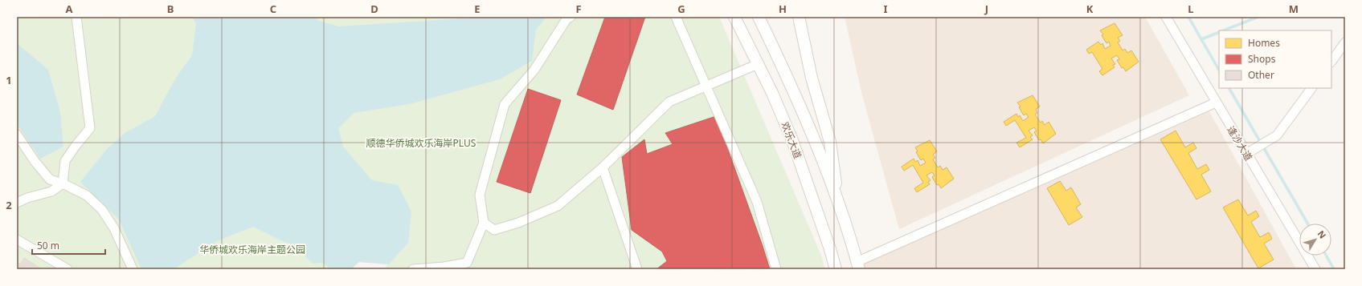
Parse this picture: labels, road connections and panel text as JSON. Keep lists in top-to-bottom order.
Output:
{
  "streets": {
    "street": ["欢乐大道", "逢沙大道"]
  },
  "parks": ["顺德华侨城欢乐海岸PLUS", "华侨城欢乐海岸主题公园"],
  "legend": ["Homes", "Shops", "Other"],
  "scale_bar": "50 m",
  "north": "top right",
  "grid": {
    "columns": [
      "A",
      "B",
      "C",
      "D",
      "E",
      "F",
      "G",
      "H",
      "I",
      "J",
      "K",
      "L",
      "M"
    ],
    "rows": ["1", "2"]
  }
}
